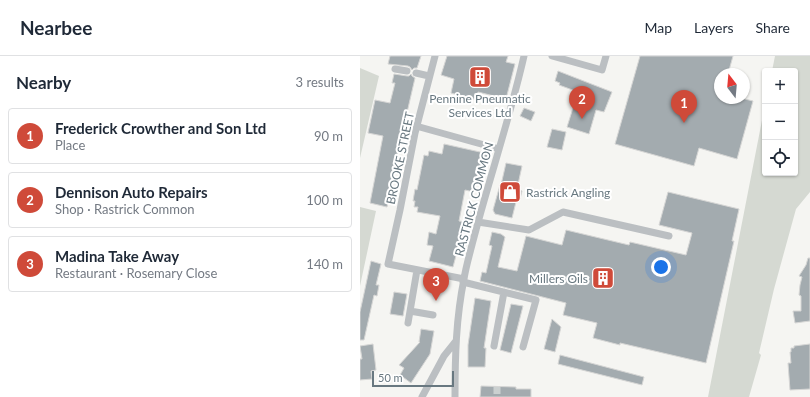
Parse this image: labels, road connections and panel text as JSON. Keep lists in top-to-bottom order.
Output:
{
  "streets": {
    "street": ["BROOKE STREET", "RASTRICK COMMON"]
  },
  "places": {
    "building": ["Pennine Pneumatic Services Ltd", "Millers Oils"],
    "shop": ["Rastrick Angling"]
  },
  "scale_bar": "50 m",
  "north": "top",
  "page": {
    "header": "Nearbee",
    "nav": ["Map", "Layers", "Share"],
    "heading": ["Nearby", "3 results"],
    "map_buttons": ["+", "−"],
    "pins": ["2", "1", "3"],
    "list": [
      {
        "mark": "1",
        "name": "Frederick Crowther and Son Ltd",
        "note": "Place",
        "value": "90 m"
      },
      {
        "mark": "2",
        "name": "Dennison Auto Repairs",
        "note": "Shop · Rastrick Common",
        "value": "100 m"
      },
      {
        "mark": "3",
        "name": "Madina Take Away",
        "note": "Restaurant · Rosemary Close",
        "value": "140 m"
      }
    ],
    "scale": "50 m"
  }
}
